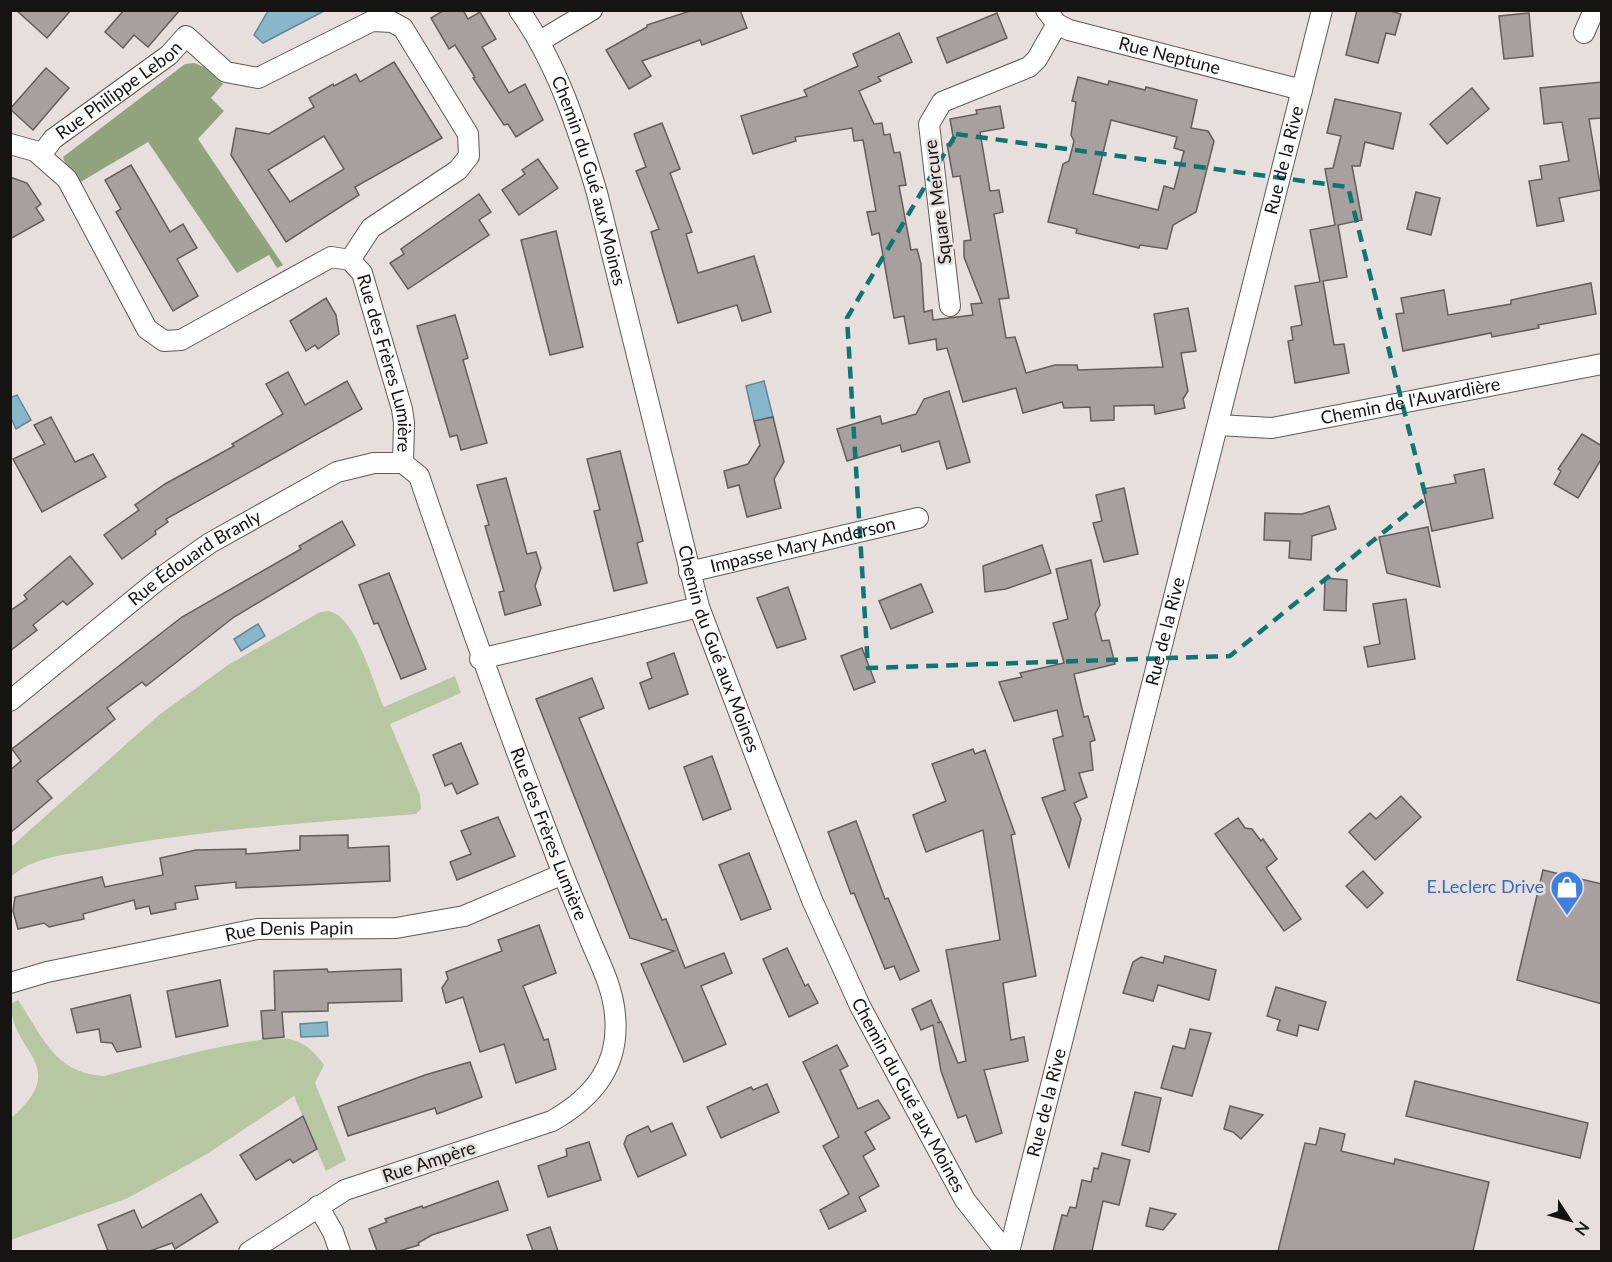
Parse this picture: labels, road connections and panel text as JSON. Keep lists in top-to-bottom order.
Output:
{
  "streets": {
    "street": [
      "Rue Neptune",
      "Rue Philippe Lebon",
      "Rue de la Rive",
      "Chemin du Gué aux Moines",
      "Square Mercure",
      "Rue des Frères Lumière",
      "Chemin de l'Auvardière",
      "Impasse Mary Anderson",
      "Rue Édouard Branly",
      "Rue Denis Papin",
      "Rue Ampère"
    ]
  },
  "crossings": [
    ["Rue Neptune", "Rue de la Rive"],
    ["Rue Neptune", "Square Mercure"],
    ["Rue Philippe Lebon", "Rue des Frères Lumière"],
    ["Rue de la Rive", "Chemin du Gué aux Moines"],
    ["Rue de la Rive", "Chemin de l'Auvardière"],
    ["Chemin du Gué aux Moines", "Impasse Mary Anderson"],
    ["Rue des Frères Lumière", "Rue Édouard Branly"],
    ["Rue des Frères Lumière", "Rue Denis Papin"],
    ["Rue des Frères Lumière", "Rue Ampère"]
  ],
  "places": {
    "shop": ["E.Leclerc Drive"]
  },
  "north": "bottom right"
}
